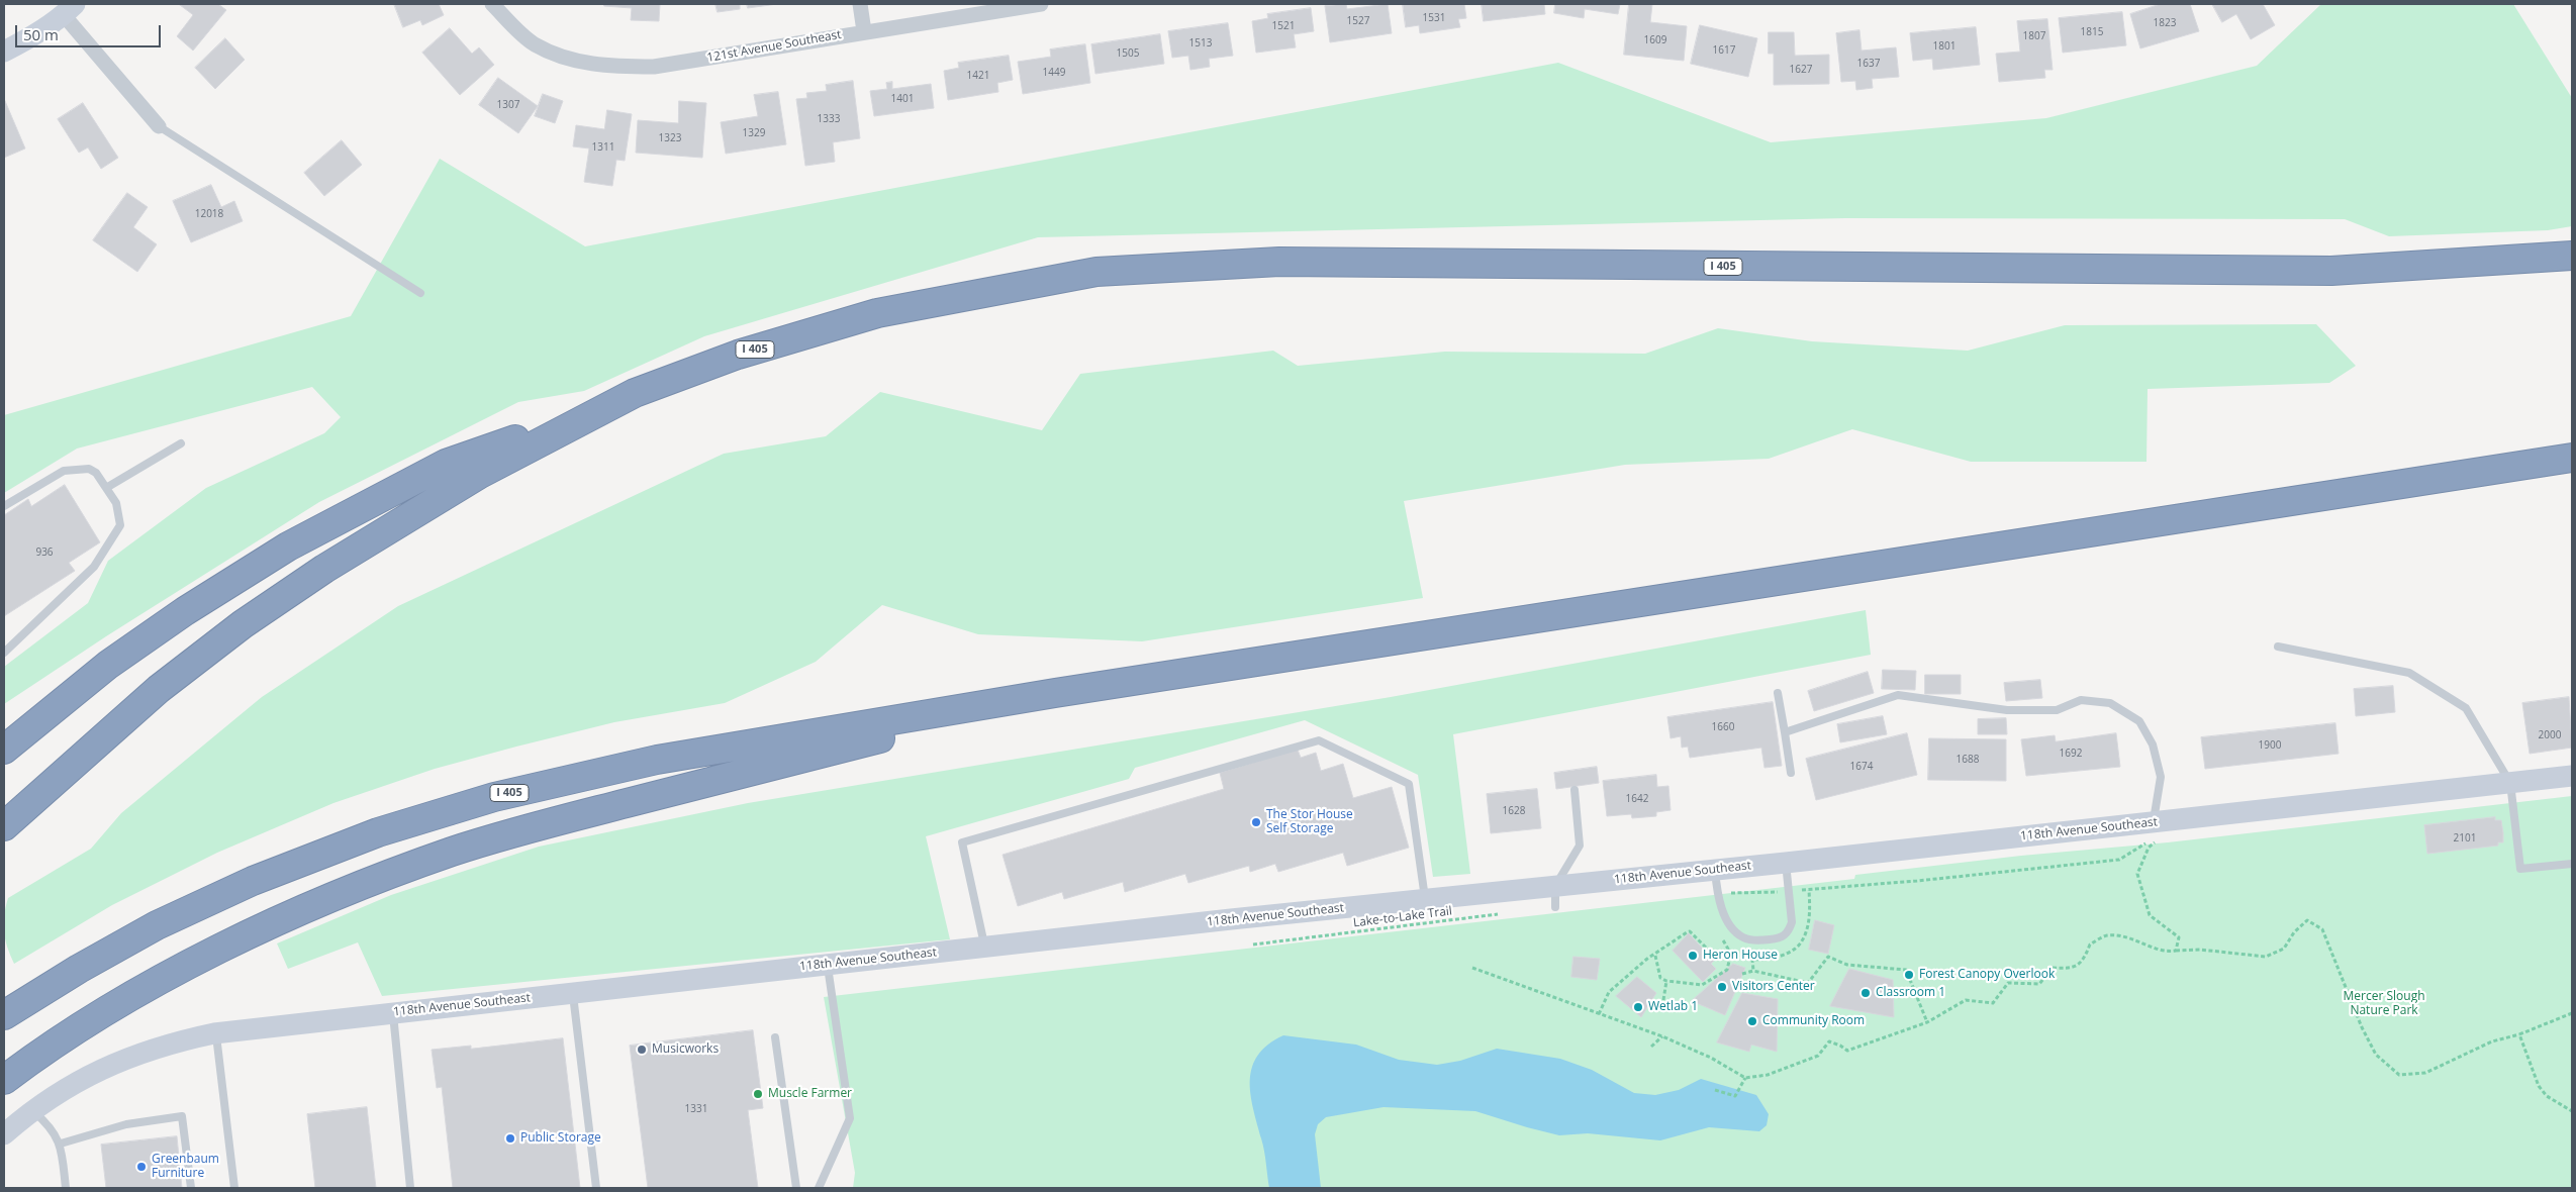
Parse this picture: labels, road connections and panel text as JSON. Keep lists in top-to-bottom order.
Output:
{
  "streets": {
    "highway": ["I 405"],
    "street": ["121st Avenue Southeast", "118th Avenue Southeast"],
    "path": ["Lake-to-Lake Trail"]
  },
  "parks": ["Mercer Slough Nature Park"],
  "places": [
    "The Stor House Self Storage",
    "Heron House",
    "Forest Canopy Overlook",
    "Visitors Center",
    "Classroom 1",
    "Wetlab 1",
    "Community Room",
    "Musicworks",
    "Muscle Farmer",
    "Public Storage",
    "Greenbaum Furniture"
  ],
  "house_numbers": [
    "1531",
    "1527",
    "1823",
    "1521",
    "1815",
    "1807",
    "1609",
    "1513",
    "1801",
    "1617",
    "1505",
    "1637",
    "1627",
    "1449",
    "1421",
    "1401",
    "1307",
    "1333",
    "1329",
    "1323",
    "1311",
    "12018",
    "936",
    "1660",
    "2000",
    "1900",
    "1692",
    "1688",
    "1674",
    "1642",
    "1628",
    "2101",
    "1331"
  ],
  "scale_bar": "50 m"
}
